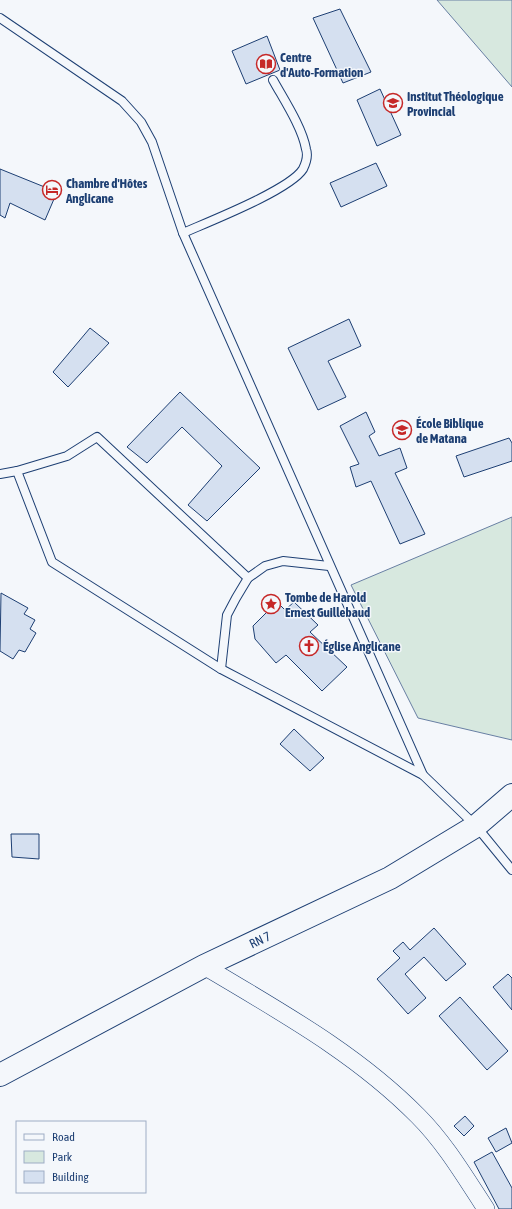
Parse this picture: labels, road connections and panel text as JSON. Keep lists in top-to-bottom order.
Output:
{
  "streets": {
    "main road": ["RN 7"]
  },
  "places": {
    "library": ["Centre d'Auto-Formation"],
    "school or university": ["Institut Théologique Provincial", "École Biblique de Matana"],
    "hotel": ["Chambre d'Hôtes Anglicane"],
    "place": ["Tombe de Harold Ernest Guillebaud"],
    "church": ["Église Anglicane"]
  },
  "legend": ["Road", "Park", "Building"]
}
